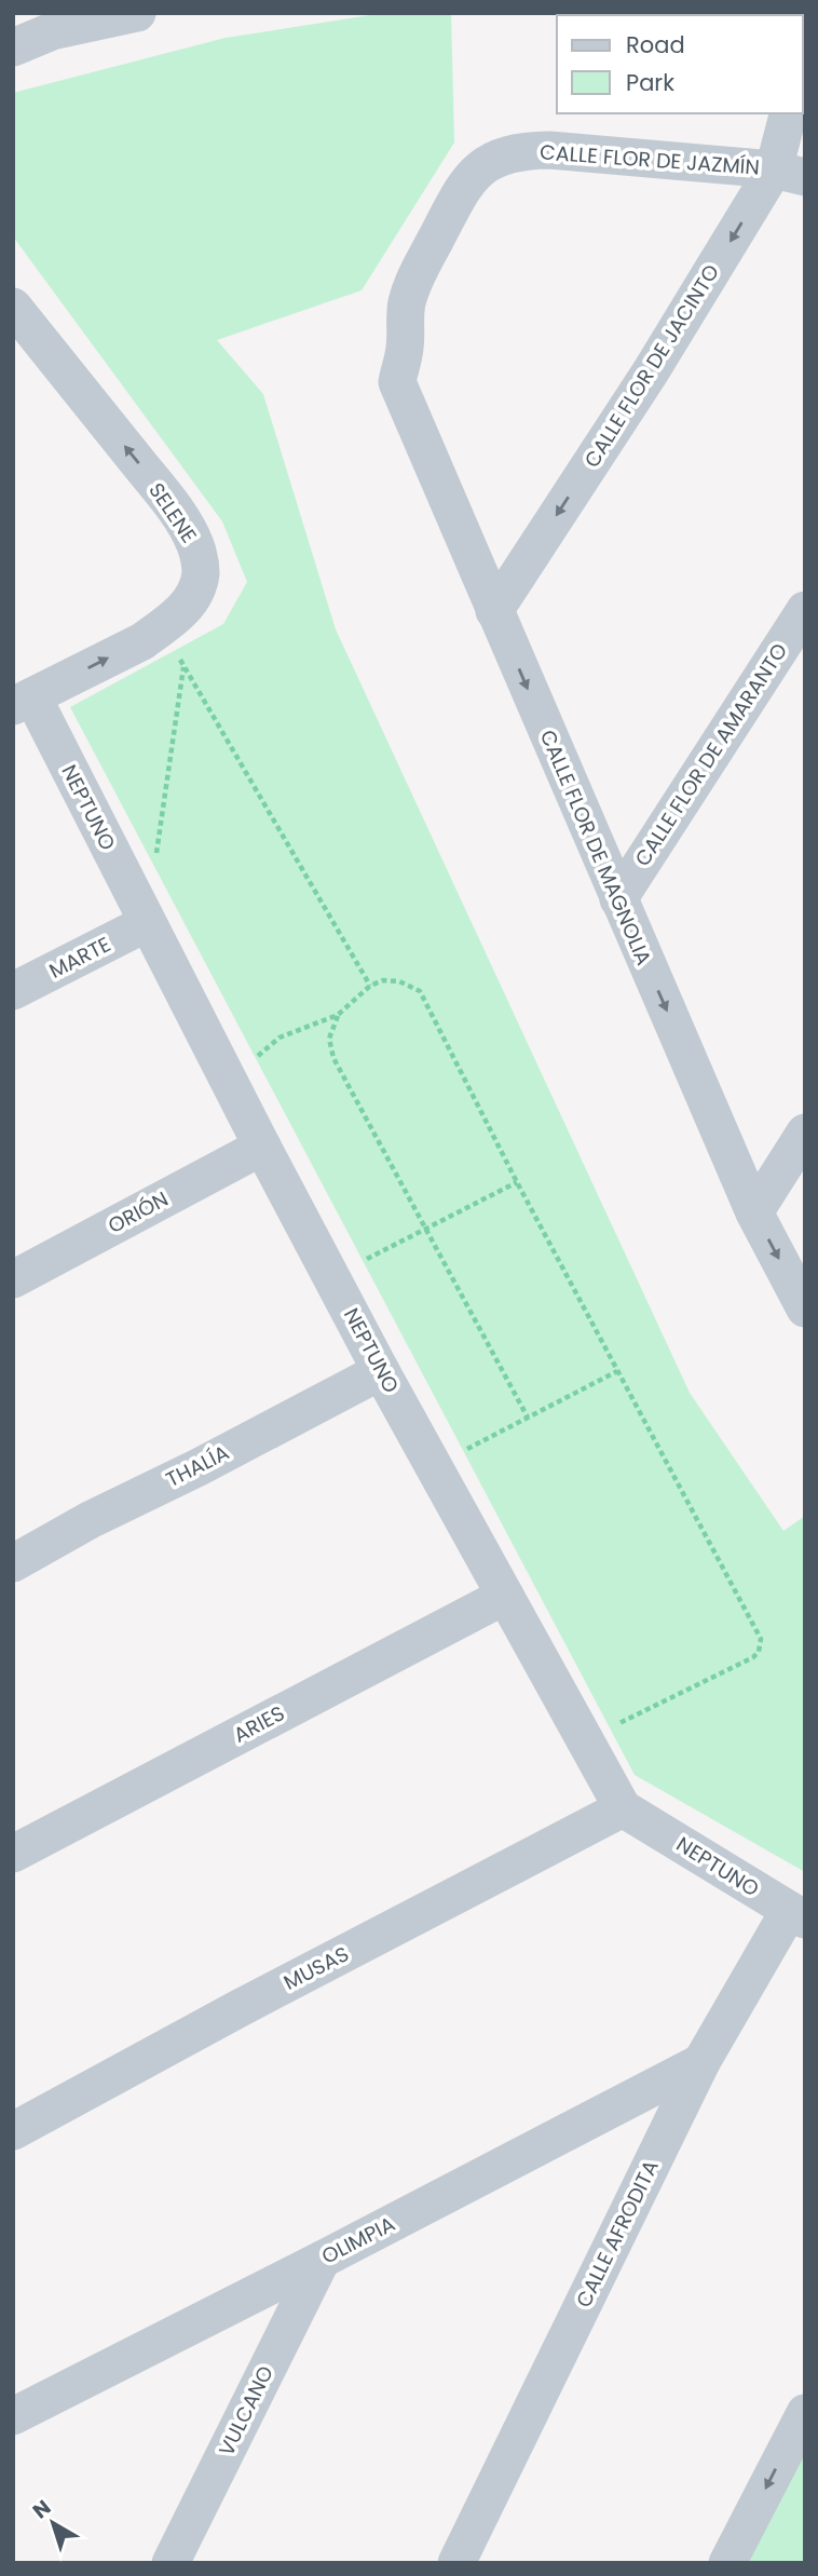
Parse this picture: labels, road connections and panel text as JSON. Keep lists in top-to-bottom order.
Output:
{
  "streets": {
    "street": [
      "CALLE FLOR DE JAZMÍN",
      "CALLE FLOR DE JACINTO",
      "SELENE",
      "CALLE FLOR DE AMARANTO",
      "NEPTUNO",
      "CALLE FLOR DE MAGNOLIA",
      "MARTE",
      "ORIÓN",
      "THALÍA",
      "ARIES",
      "MUSAS",
      "CALLE AFRODITA",
      "OLIMPIA",
      "VULCANO"
    ]
  },
  "crossings": [
    ["CALLE FLOR DE JAZMÍN", "CALLE FLOR DE JACINTO"],
    ["CALLE FLOR DE JAZMÍN", "CALLE FLOR DE MAGNOLIA"],
    ["CALLE FLOR DE JACINTO", "CALLE FLOR DE MAGNOLIA"],
    ["SELENE", "NEPTUNO"],
    ["CALLE FLOR DE AMARANTO", "CALLE FLOR DE MAGNOLIA"],
    ["NEPTUNO", "MARTE"],
    ["NEPTUNO", "ORIÓN"],
    ["NEPTUNO", "THALÍA"],
    ["NEPTUNO", "ARIES"],
    ["NEPTUNO", "MUSAS"],
    ["NEPTUNO", "CALLE AFRODITA"],
    ["CALLE AFRODITA", "OLIMPIA"],
    ["OLIMPIA", "VULCANO"]
  ],
  "one_way": ["CALLE FLOR DE JACINTO", "CALLE FLOR DE MAGNOLIA"],
  "legend": ["Road", "Park"],
  "north": "top left"
}
